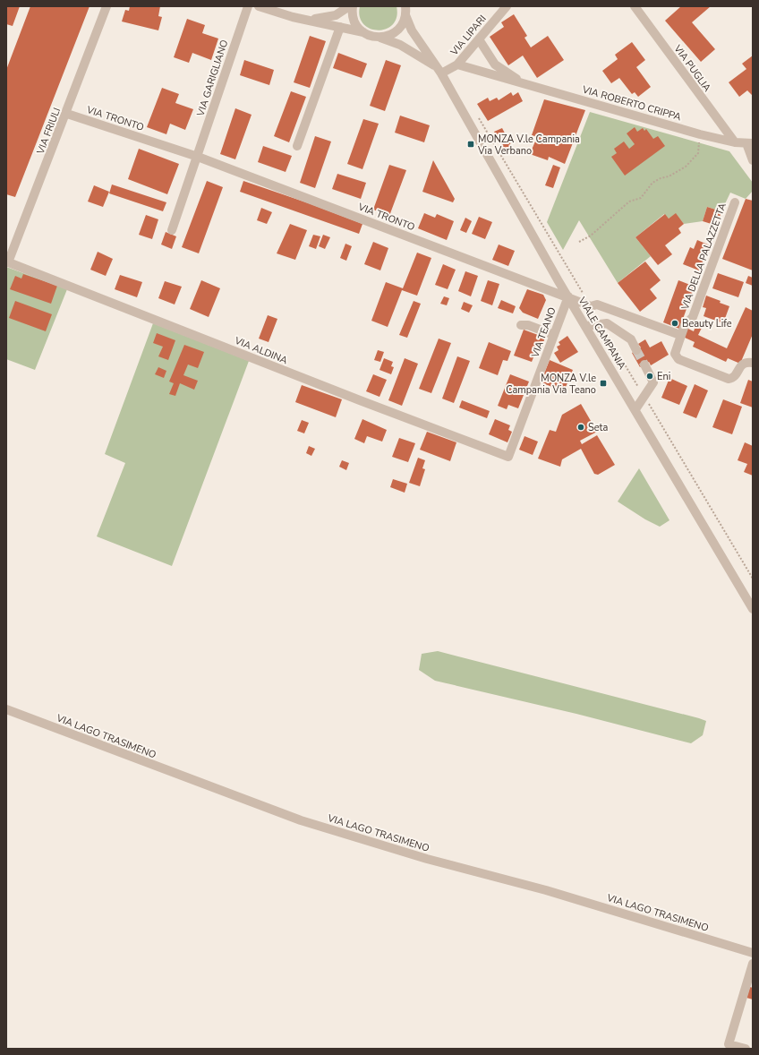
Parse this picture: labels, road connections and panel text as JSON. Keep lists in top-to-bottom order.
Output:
{
  "streets": {
    "street": [
      "VIA LIPARI",
      "VIA PUGLIA",
      "VIA GARIGLIANO",
      "VIA ROBERTO CRIPPA",
      "VIA TRONTO",
      "VIA FRIULI",
      "VIA DELLA PALAZZETTA",
      "VIA TEANO",
      "VIALE CAMPANIA",
      "VIA ALDINA",
      "VIA LAGO TRASIMENO"
    ]
  },
  "crossings": [
    ["VIA LIPARI", "VIA ROBERTO CRIPPA"],
    ["VIA LIPARI", "VIALE CAMPANIA"],
    ["VIA PUGLIA", "VIA ROBERTO CRIPPA"],
    ["VIA GARIGLIANO", "VIA TRONTO"],
    ["VIA TRONTO", "VIA FRIULI"],
    ["VIA TRONTO", "VIA DELLA PALAZZETTA"],
    ["VIA TRONTO", "VIA TEANO"],
    ["VIA TRONTO", "VIALE CAMPANIA"],
    ["VIA FRIULI", "VIA ALDINA"],
    ["VIA TEANO", "VIALE CAMPANIA"],
    ["VIA TEANO", "VIA ALDINA"]
  ],
  "places": {
    "transit": ["MONZA V.le Campania Via Verbano", "MONZA V.le Campania Via Teano"],
    "other": ["Beauty Life", "Eni", "Seta"]
  }
}
